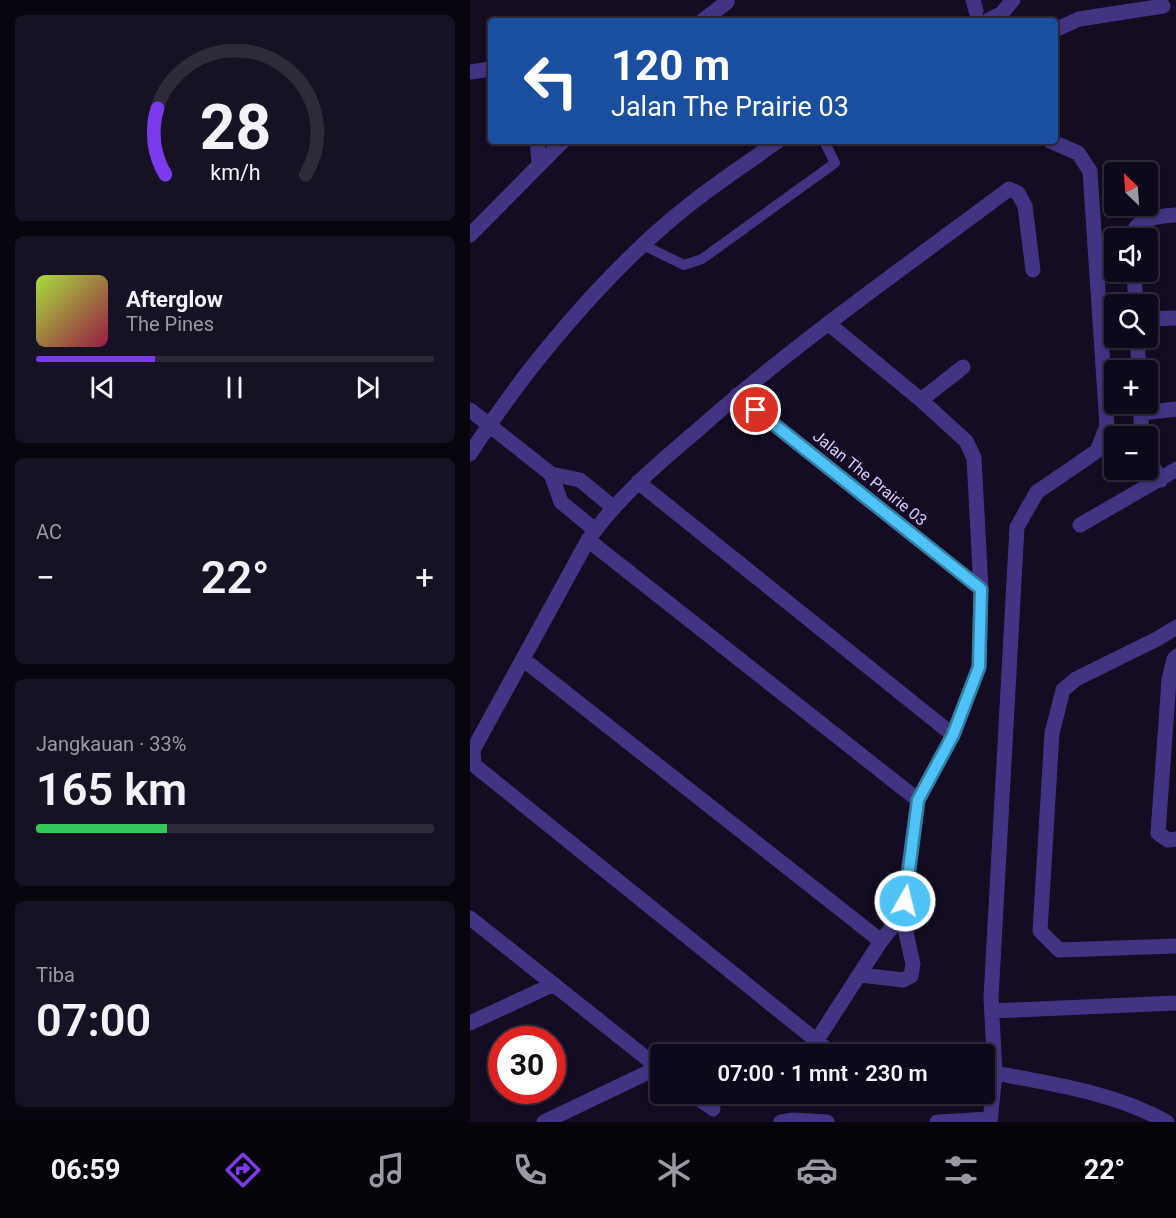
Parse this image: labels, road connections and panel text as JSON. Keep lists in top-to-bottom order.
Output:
{
  "streets": {
    "street": ["Jalan The Prairie 03"]
  },
  "north": "top left",
  "page": {
    "turn": ["120 m", "Jalan The Prairie 03"],
    "map_buttons": ["+", "−"],
    "song": ["Afterglow", "The Pines"],
    "tile": [
      "AC",
      ["Jangkauan · 33%", "165 km"],
      ["Tiba", "07:00"]
    ],
    "heat": ["−", "22°", "+"],
    "limit": "30",
    "trip": "07:00 · 1 mnt · 230 m",
    "tabs": ["06:59", "22°"],
    "gauge": ["28", "km/h"]
  }
}
